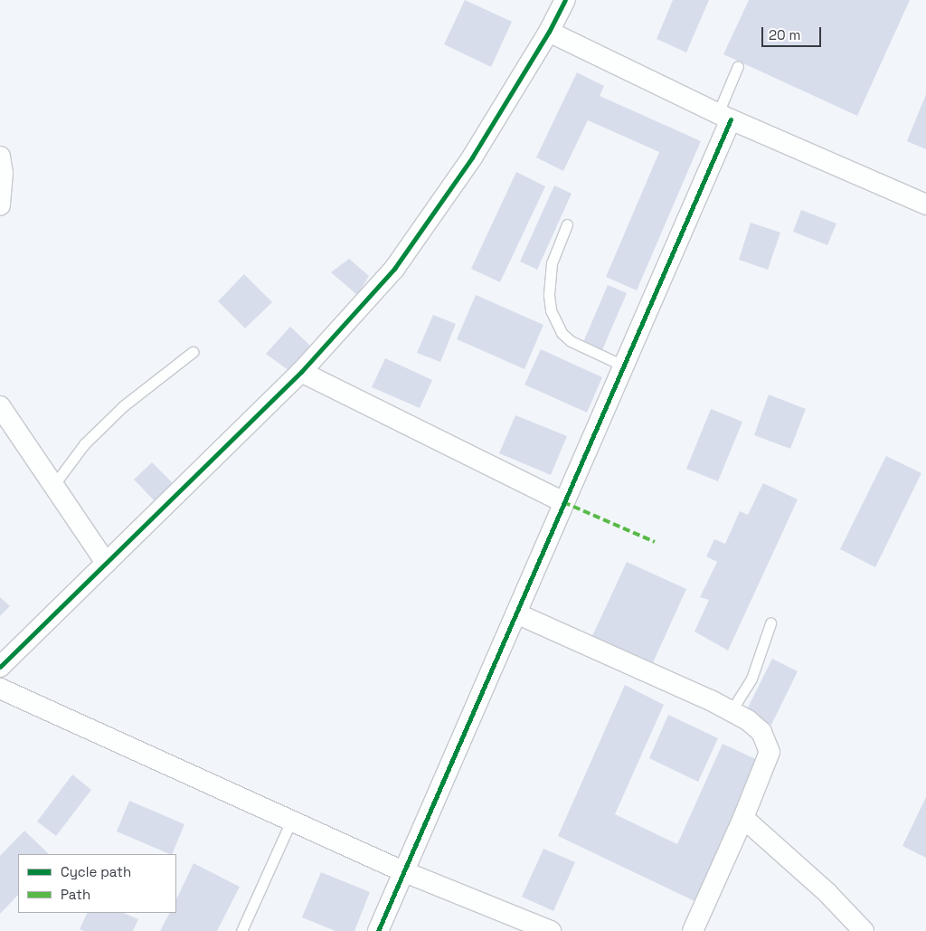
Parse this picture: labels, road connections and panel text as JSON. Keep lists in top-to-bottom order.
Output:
{
  "legend": ["Cycle path", "Path"],
  "scale_bar": "20 m"
}
